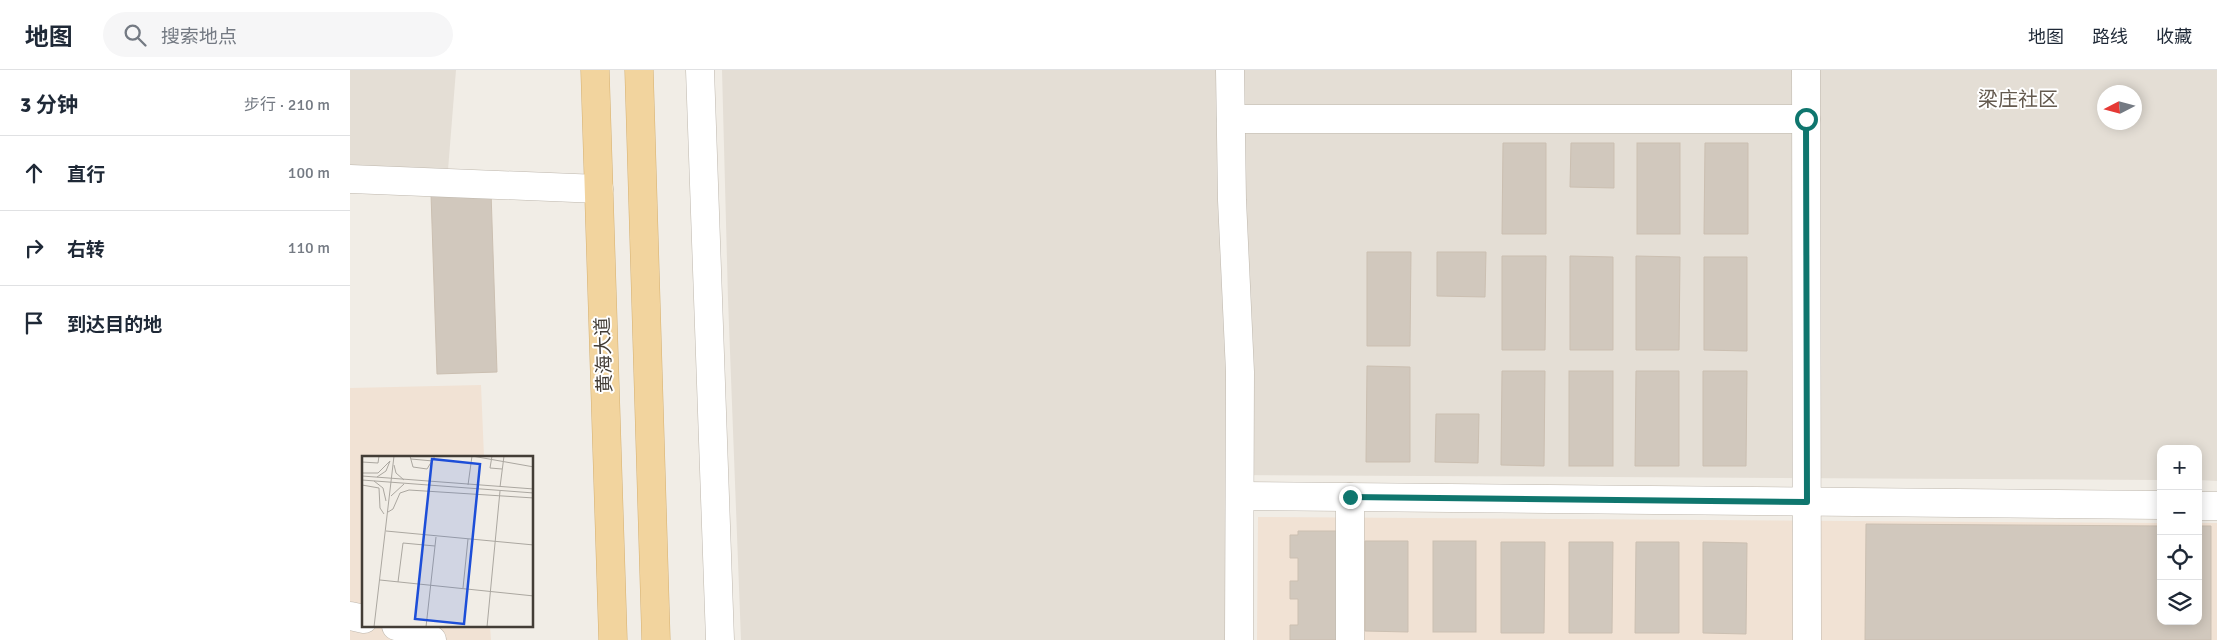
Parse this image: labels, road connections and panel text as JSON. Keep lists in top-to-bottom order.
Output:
{
  "streets": {
    "main road": ["黄海大道"]
  },
  "districts": ["梁庄社区"],
  "north": "left",
  "page": {
    "header": "地图",
    "search": "搜索地点",
    "nav": ["地图", "路线", "收藏"],
    "heading": ["3 分钟", "步行 · 210 m"],
    "list": [
      ["直行", "100 m"],
      ["右转", "110 m"],
      "到达目的地"
    ],
    "map_buttons": ["+", "−"]
  }
}
